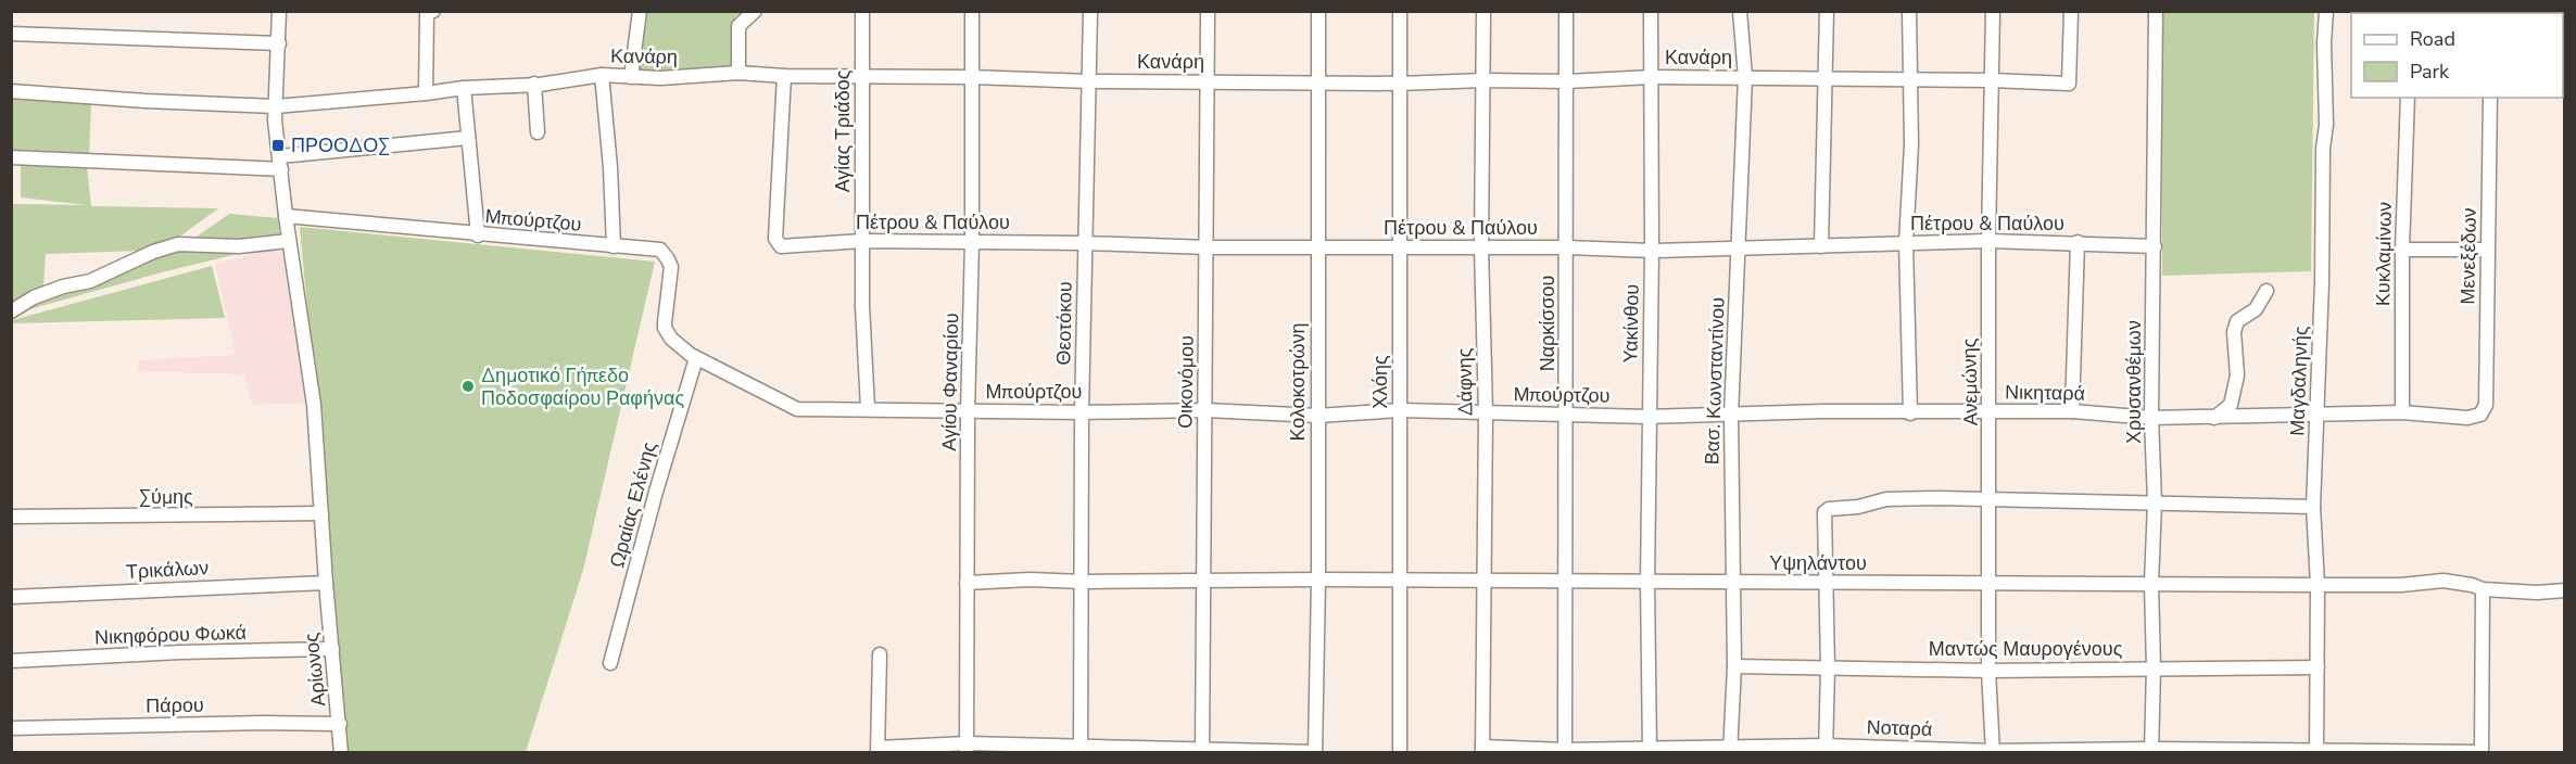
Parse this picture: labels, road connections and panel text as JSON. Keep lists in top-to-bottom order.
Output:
{
  "streets": {
    "street": [
      "Κανάρη",
      "Αγίας Τριάδος",
      "Μπούρτζου",
      "Πέτρου & Παύλου",
      "Κυκλαμίνων",
      "Μενεξέδων",
      "Θεοτόκου",
      "Ναρκίσσου",
      "Υακίνθου",
      "Βασ. Κωνσταντίνου",
      "Μαγδαληνής",
      "Αγίου Φαναρίου",
      "Οικονόμου",
      "Κολοκοτρώνη",
      "Χλόης",
      "Δάφνης",
      "Ανεμώνης",
      "Χρυσανθέμων",
      "Νικηταρά",
      "Σύμης",
      "Ωραίας Ελένης",
      "Υψηλάντου",
      "Τρικάλων",
      "Νικηφόρου Φωκά",
      "Μαντώς Μαυρογένους",
      "Αρίωνος",
      "Πάρου",
      "Νοταρά"
    ]
  },
  "crossings": [
    ["Κανάρη", "Αγίας Τριάδος"],
    ["Κανάρη", "Πέτρου & Παύλου"],
    ["Κανάρη", "Θεοτόκου"],
    ["Κανάρη", "Ναρκίσσου"],
    ["Κανάρη", "Υακίνθου"],
    ["Κανάρη", "Βασ. Κωνσταντίνου"],
    ["Κανάρη", "Αγίου Φαναρίου"],
    ["Κανάρη", "Οικονόμου"],
    ["Κανάρη", "Κολοκοτρώνη"],
    ["Κανάρη", "Χλόης"],
    ["Κανάρη", "Δάφνης"],
    ["Κανάρη", "Ανεμώνης"],
    ["Κανάρη", "Αρίωνος"],
    ["Αγίας Τριάδος", "Μπούρτζου"],
    ["Αγίας Τριάδος", "Πέτρου & Παύλου"],
    ["Μπούρτζου", "Θεοτόκου"],
    ["Μπούρτζου", "Ναρκίσσου"],
    ["Μπούρτζου", "Υακίνθου"],
    ["Μπούρτζου", "Βασ. Κωνσταντίνου"],
    ["Μπούρτζου", "Αγίου Φαναρίου"],
    ["Μπούρτζου", "Οικονόμου"],
    ["Μπούρτζου", "Κολοκοτρώνη"],
    ["Μπούρτζου", "Χλόης"],
    ["Μπούρτζου", "Δάφνης"],
    ["Μπούρτζου", "Νικηταρά"],
    ["Μπούρτζου", "Ωραίας Ελένης"],
    ["Μπούρτζου", "Αρίωνος"],
    ["Πέτρου & Παύλου", "Θεοτόκου"],
    ["Πέτρου & Παύλου", "Ναρκίσσου"],
    ["Πέτρου & Παύλου", "Υακίνθου"],
    ["Πέτρου & Παύλου", "Βασ. Κωνσταντίνου"],
    ["Πέτρου & Παύλου", "Αγίου Φαναρίου"],
    ["Πέτρου & Παύλου", "Οικονόμου"],
    ["Πέτρου & Παύλου", "Κολοκοτρώνη"],
    ["Πέτρου & Παύλου", "Χλόης"],
    ["Πέτρου & Παύλου", "Δάφνης"],
    ["Πέτρου & Παύλου", "Ανεμώνης"],
    ["Πέτρου & Παύλου", "Χρυσανθέμων"],
    ["Κυκλαμίνων", "Νικηταρά"],
    ["Μενεξέδων", "Νικηταρά"],
    ["Θεοτόκου", "Υψηλάντου"],
    ["Ναρκίσσου", "Υψηλάντου"],
    ["Ναρκίσσου", "Νοταρά"],
    ["Υακίνθου", "Υψηλάντου"],
    ["Υακίνθου", "Νοταρά"],
    ["Βασ. Κωνσταντίνου", "Νικηταρά"],
    ["Βασ. Κωνσταντίνου", "Υψηλάντου"],
    ["Βασ. Κωνσταντίνου", "Μαντώς Μαυρογένους"],
    ["Βασ. Κωνσταντίνου", "Νοταρά"],
    ["Μαγδαληνής", "Νικηταρά"],
    ["Μαγδαληνής", "Υψηλάντου"],
    ["Μαγδαληνής", "Μαντώς Μαυρογένους"],
    ["Μαγδαληνής", "Νοταρά"],
    ["Αγίου Φαναρίου", "Υψηλάντου"],
    ["Οικονόμου", "Υψηλάντου"],
    ["Κολοκοτρώνη", "Υψηλάντου"],
    ["Χλόης", "Υψηλάντου"],
    ["Δάφνης", "Υψηλάντου"],
    ["Δάφνης", "Νοταρά"],
    ["Ανεμώνης", "Νικηταρά"],
    ["Ανεμώνης", "Υψηλάντου"],
    ["Ανεμώνης", "Μαντώς Μαυρογένους"],
    ["Ανεμώνης", "Νοταρά"],
    ["Χρυσανθέμων", "Νικηταρά"],
    ["Χρυσανθέμων", "Υψηλάντου"],
    ["Χρυσανθέμων", "Μαντώς Μαυρογένους"],
    ["Χρυσανθέμων", "Νοταρά"],
    ["Σύμης", "Αρίωνος"],
    ["Τρικάλων", "Αρίωνος"],
    ["Νικηφόρου Φωκά", "Αρίωνος"],
    ["Αρίωνος", "Πάρου"]
  ],
  "places": {
    "transit": ["ΠΡΟΟΔΟΣ"],
    "other": ["Δημοτικό Γήπεδο Ποδοσφαίρου Ραφήνας"]
  },
  "legend": ["Road", "Park"]
}
